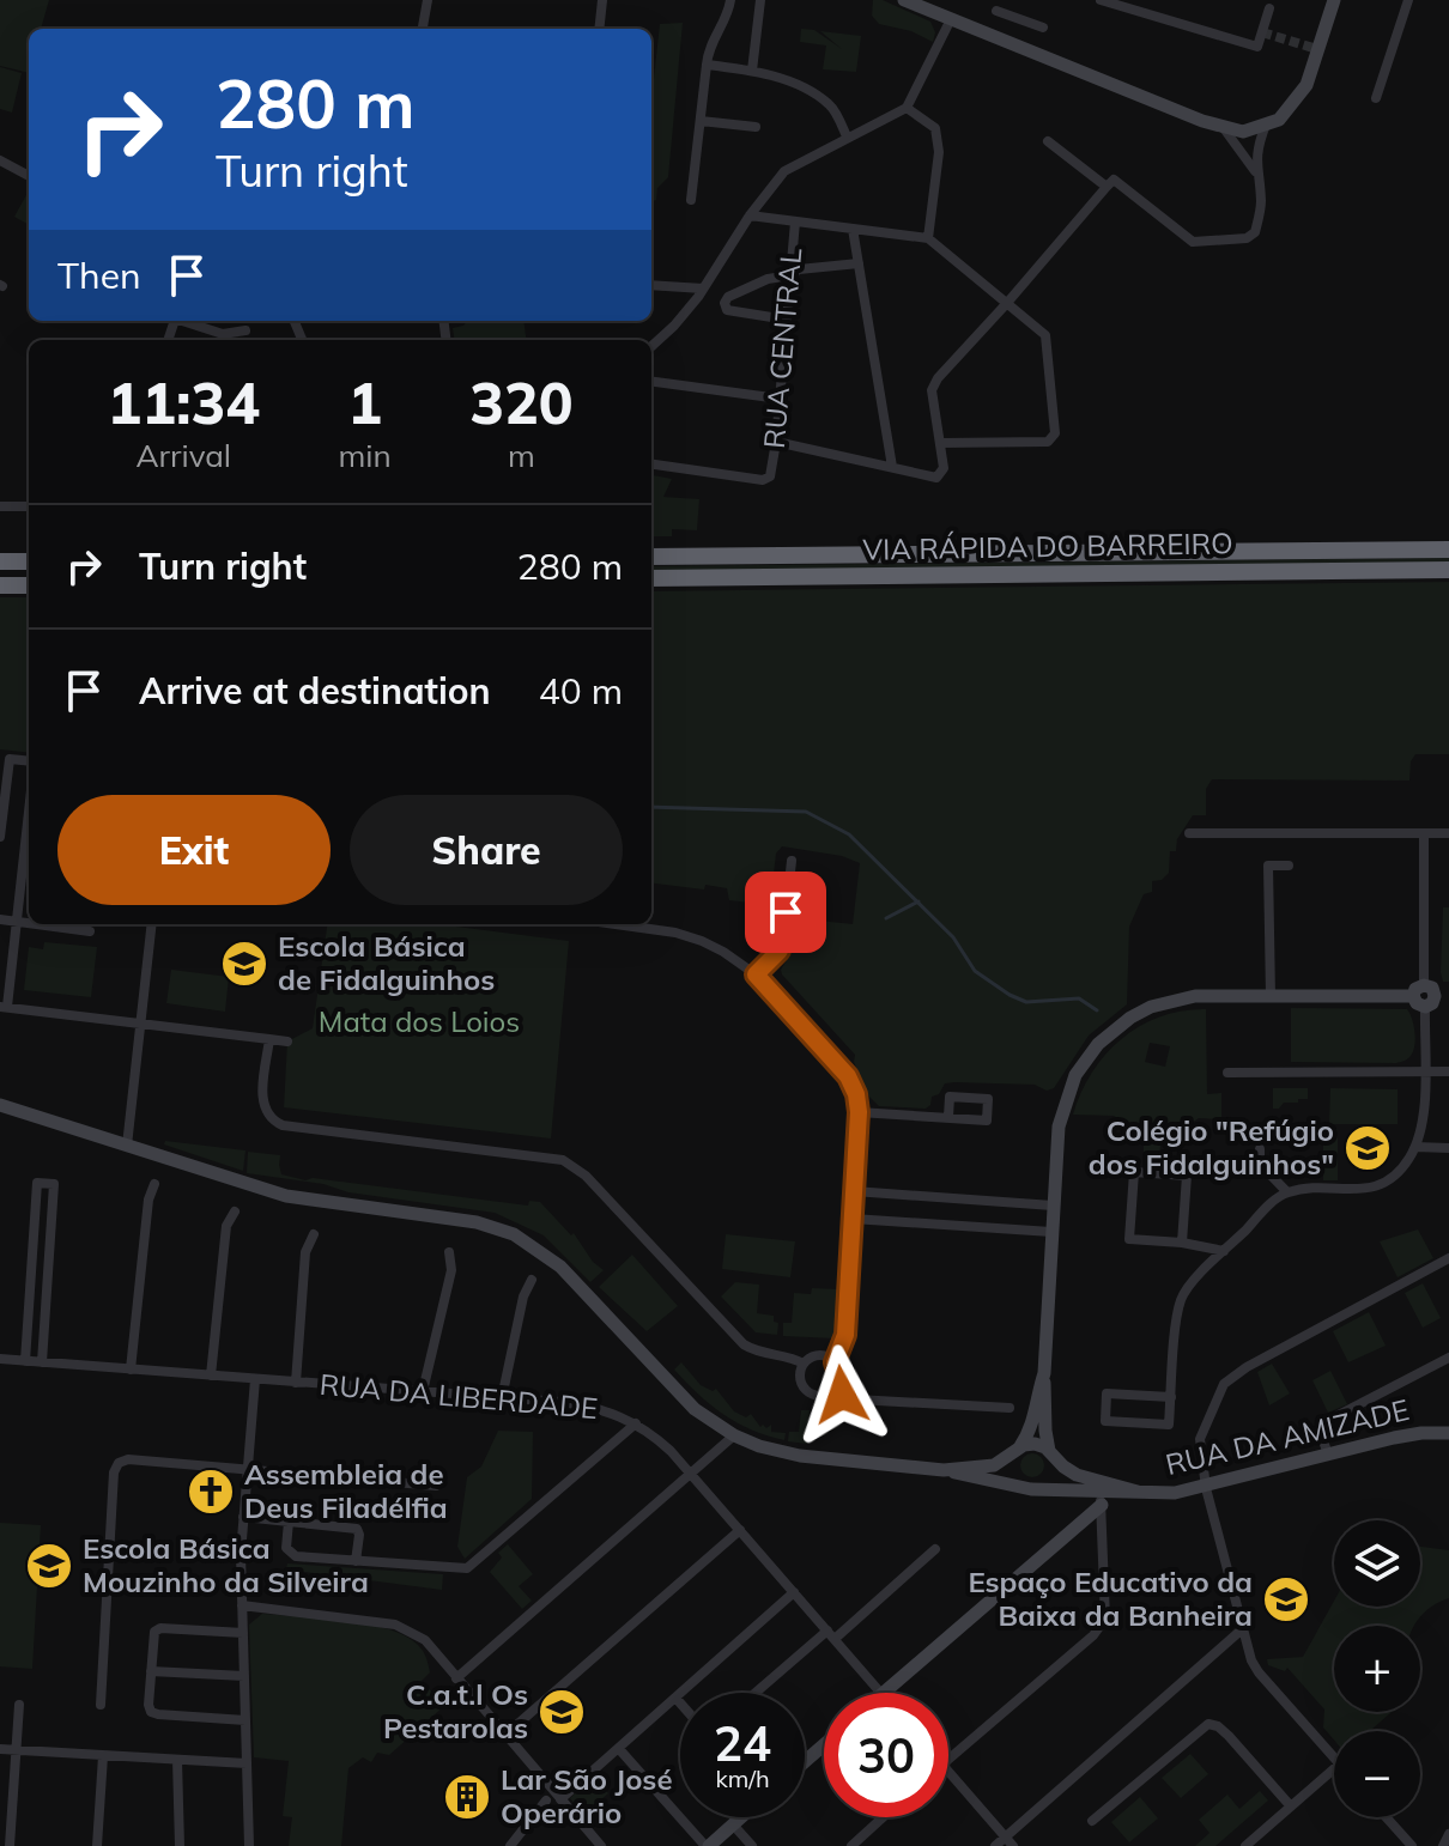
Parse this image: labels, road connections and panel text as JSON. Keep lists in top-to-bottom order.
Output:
{
  "streets": {
    "highway": ["VIA RÁPIDA DO BARREIRO"],
    "street": ["RUA CENTRAL", "RUA DA LIBERDADE", "RUA DA AMIZADE"]
  },
  "parks": ["Mata dos Loios"],
  "places": {
    "school or university": [
      "Escola Básica de Fidalguinhos",
      "Colégio \"Refúgio dos Fidalguinhos\"",
      "Escola Básica Mouzinho da Silveira",
      "Espaço Educativo da Baixa da Banheira",
      "C.a.t.l Os Pestarolas"
    ],
    "church": ["Assembleia de Deus Filadélfia"],
    "building": ["Lar São José Operário"]
  },
  "page": {
    "turn": ["280 m", "Turn right"],
    "then": "Then",
    "eta": [
      "11:34",
      "Arrival",
      "1",
      "min",
      "320",
      "m"
    ],
    "list": [
      {
        "name": "Turn right",
        "value": "280 m"
      },
      {
        "name": "Arrive at destination",
        "value": "40 m"
      }
    ],
    "buttons": ["Exit", "Share"],
    "map_buttons": ["+", "−"],
    "speed": "24 km/h",
    "limit": "30"
  }
}
